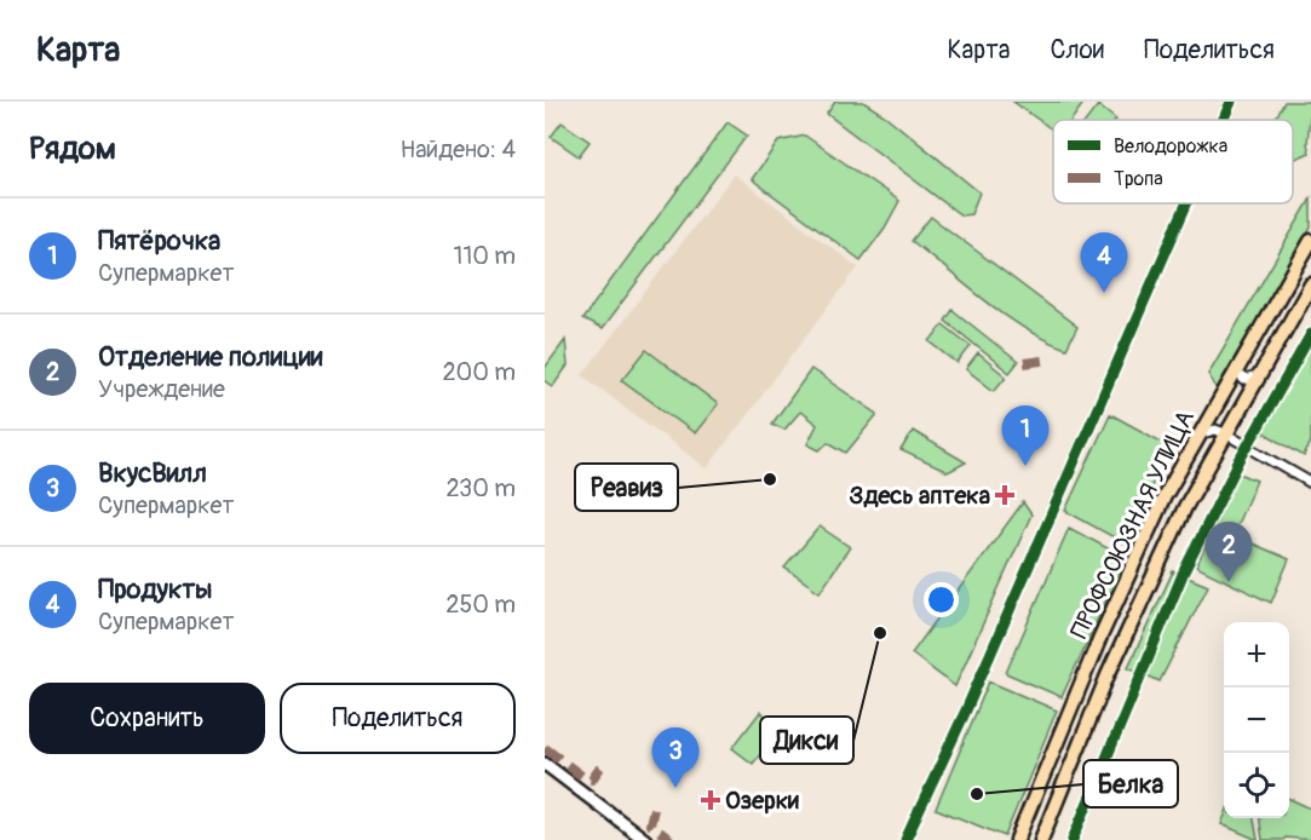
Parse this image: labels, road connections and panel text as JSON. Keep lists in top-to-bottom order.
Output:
{
  "streets": {
    "main road": ["ПРОФСОЮЗНАЯ УЛИЦА"]
  },
  "places": {
    "other": ["Реавиз", "Дикси", "Белка"],
    "health": ["Здесь аптека", "Озерки"]
  },
  "legend": ["Велодорожка", "Тропа"],
  "page": {
    "header": "Карта",
    "nav": ["Карта", "Слои", "Поделиться"],
    "heading": ["Рядом", "Найдено: 4"],
    "list": [
      {
        "mark": "1",
        "name": "Пятёрочка",
        "note": "Супермаркет",
        "value": "110 m"
      },
      {
        "mark": "2",
        "name": "Отделение полиции",
        "note": "Учреждение",
        "value": "200 m"
      },
      {
        "mark": "3",
        "name": "ВкусВилл",
        "note": "Супермаркет",
        "value": "230 m"
      },
      {
        "mark": "4",
        "name": "Продукты",
        "note": "Супермаркет",
        "value": "250 m"
      }
    ],
    "pins": [
      "4",
      "1",
      "2",
      "3"
    ],
    "map_buttons": ["+", "−"],
    "buttons": ["Сохранить", "Поделиться"]
  }
}
